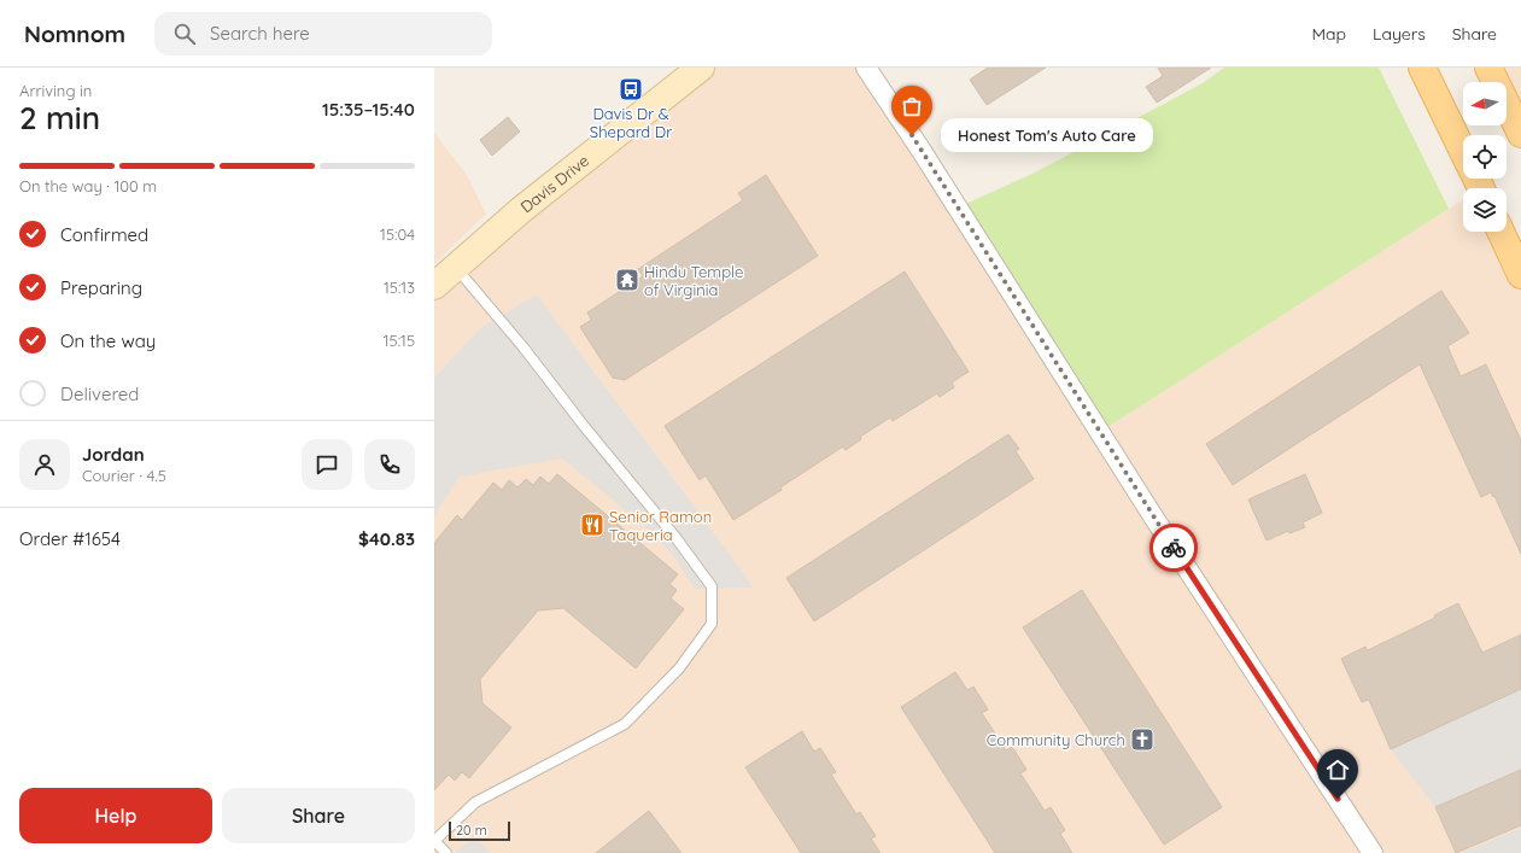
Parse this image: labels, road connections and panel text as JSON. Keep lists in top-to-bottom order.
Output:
{
  "streets": {
    "main road": ["Davis Drive"]
  },
  "places": {
    "bus stop": ["Davis Dr & Shepard Dr"],
    "other": ["Honest Tom's Auto Care"],
    "temple": ["Hindu Temple of Virginia"],
    "restaurant": ["Senior Ramon Taqueria"],
    "church": ["Community Church"]
  },
  "scale_bar": "20 m",
  "north": "left",
  "page": {
    "header": "Nomnom",
    "search": "Search here",
    "nav": ["Map", "Layers", "Share"],
    "heading": ["2 min", "Arriving in", "15:35–15:40"],
    "panel": [
      "Jordan",
      "Courier · 4.5",
      "Order #1654",
      "$40.83"
    ],
    "bubble": "Honest Tom's Auto Care",
    "bar": "On the way · 100 m",
    "list": [
      ["Confirmed", "15:04"],
      ["Preparing", "15:13"],
      ["On the way", "15:15"],
      "Delivered"
    ],
    "buttons": ["Help", "Share"],
    "scale": "20 m"
  }
}
